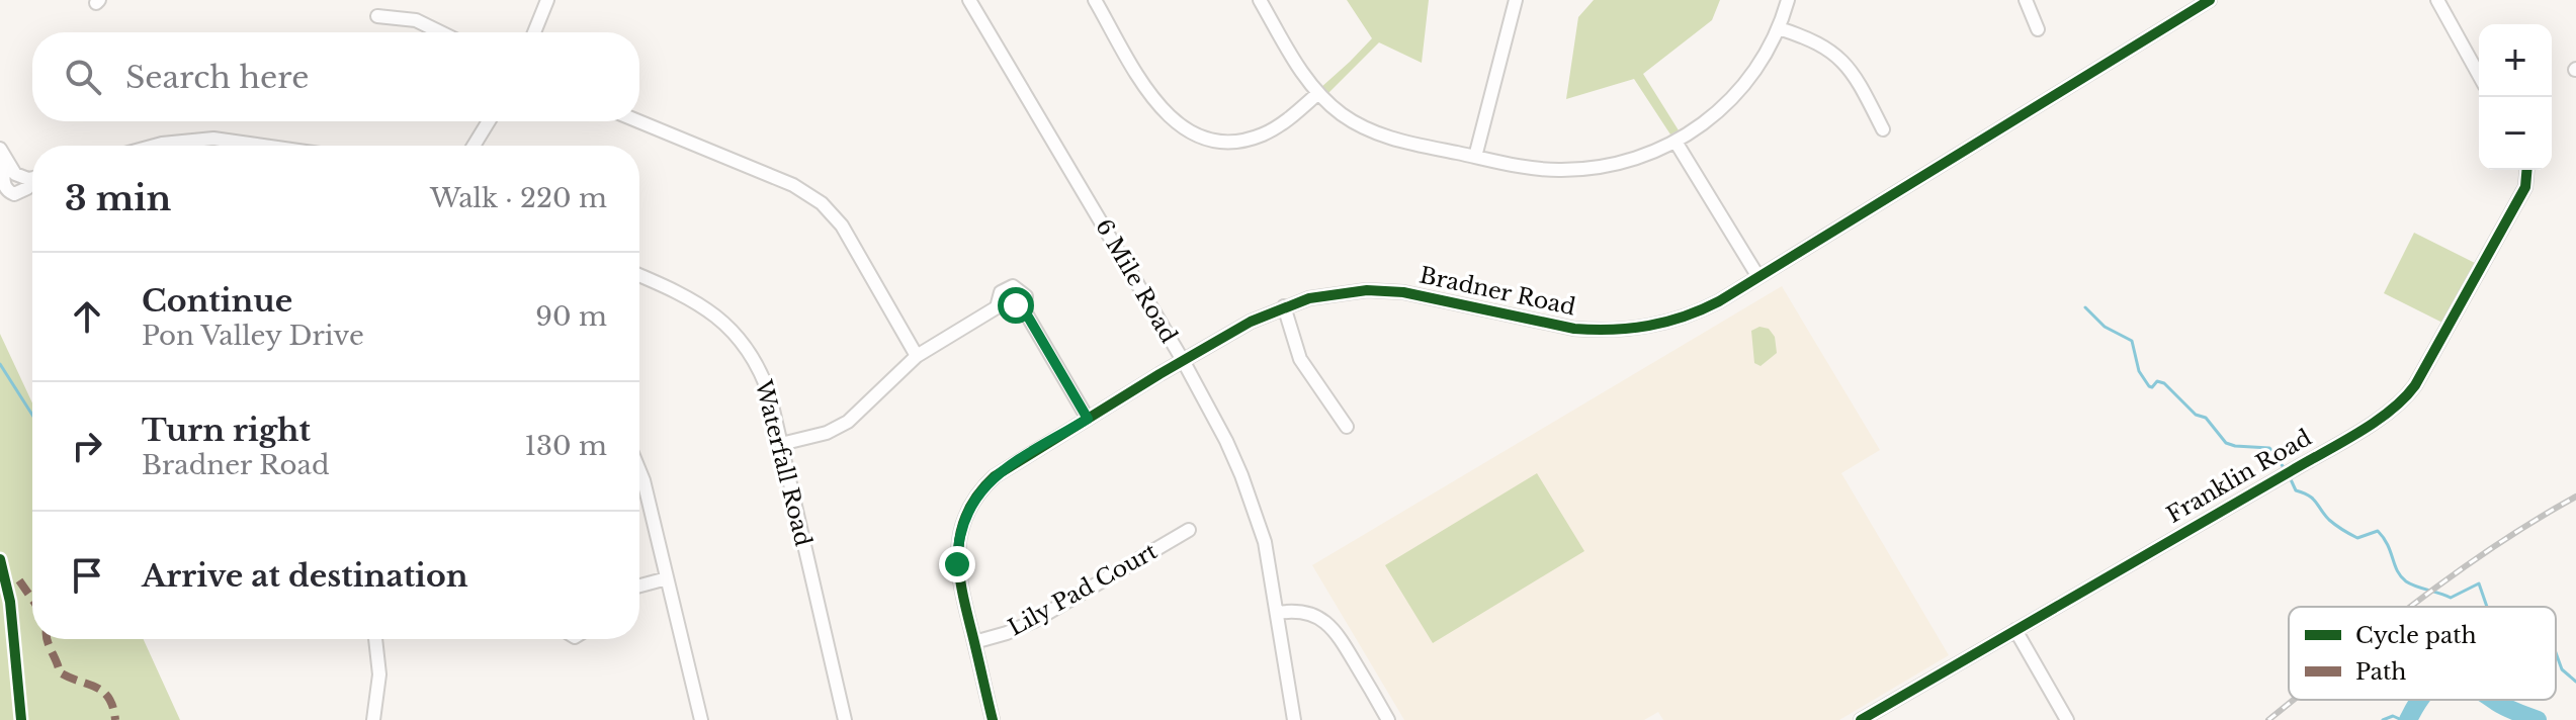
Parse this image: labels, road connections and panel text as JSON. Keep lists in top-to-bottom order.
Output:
{
  "streets": {
    "street": [
      "6 Mile Road",
      "Bradner Road",
      "Waterfall Road",
      "Franklin Road",
      "Lily Pad Court"
    ]
  },
  "crossings": [
    ["6 Mile Road", "Bradner Road"],
    ["Bradner Road", "Lily Pad Court"]
  ],
  "legend": ["Cycle path", "Path"],
  "page": {
    "map_buttons": ["+", "−"],
    "search": "Search here",
    "heading": ["3 min", "Walk · 220 m"],
    "list": [
      ["Continue", "Pon Valley Drive", "90 m"],
      ["Turn right", "Bradner Road", "130 m"],
      "Arrive at destination"
    ]
  }
}
